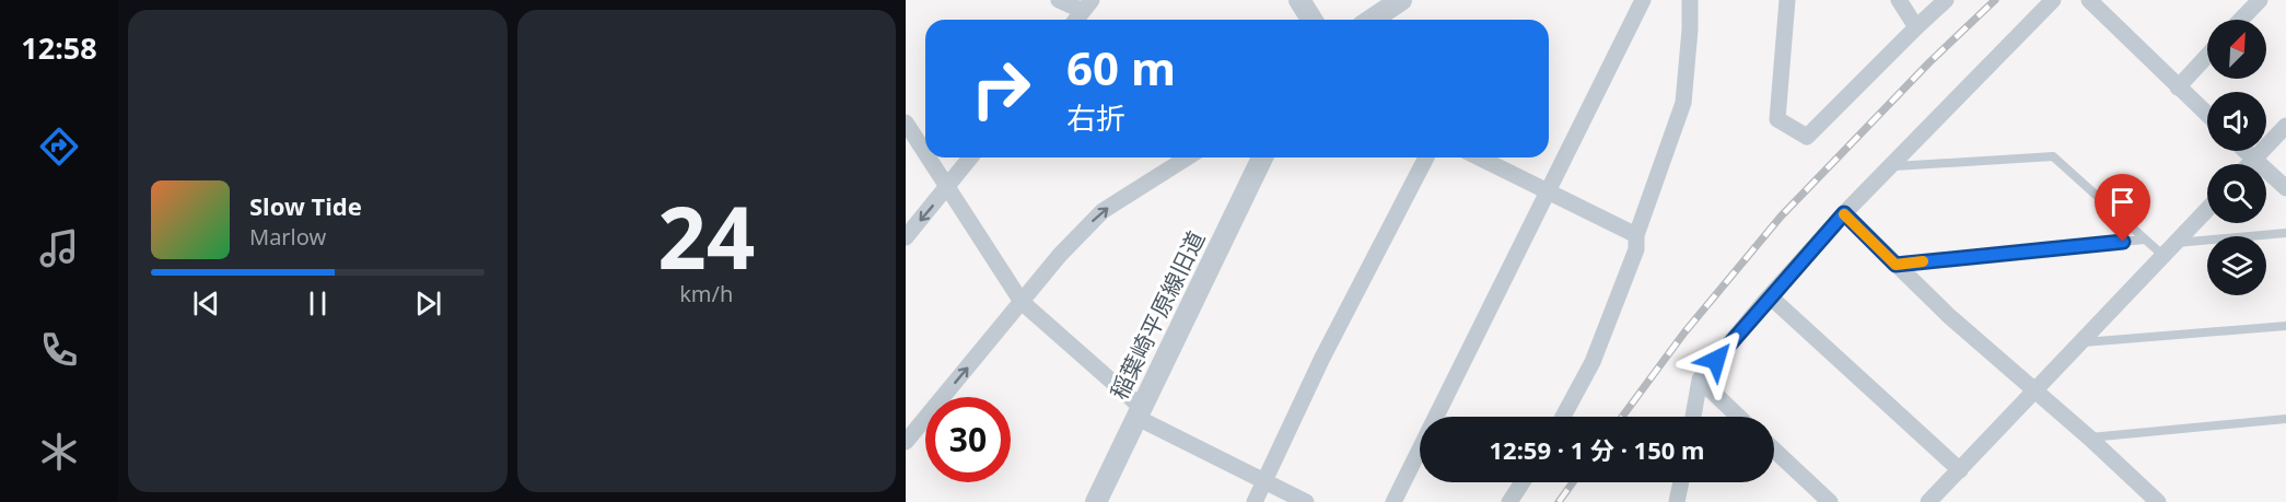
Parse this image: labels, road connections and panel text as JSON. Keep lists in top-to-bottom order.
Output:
{
  "streets": {
    "street": ["稲葉崎平原線旧道"]
  },
  "north": "top right",
  "page": {
    "tabs": "12:58",
    "tile": ["24", "km/h"],
    "turn": ["60 m", "右折"],
    "song": ["Slow Tide", "Marlow"],
    "limit": "30",
    "trip": "12:59 · 1 分 · 150 m"
  }
}
